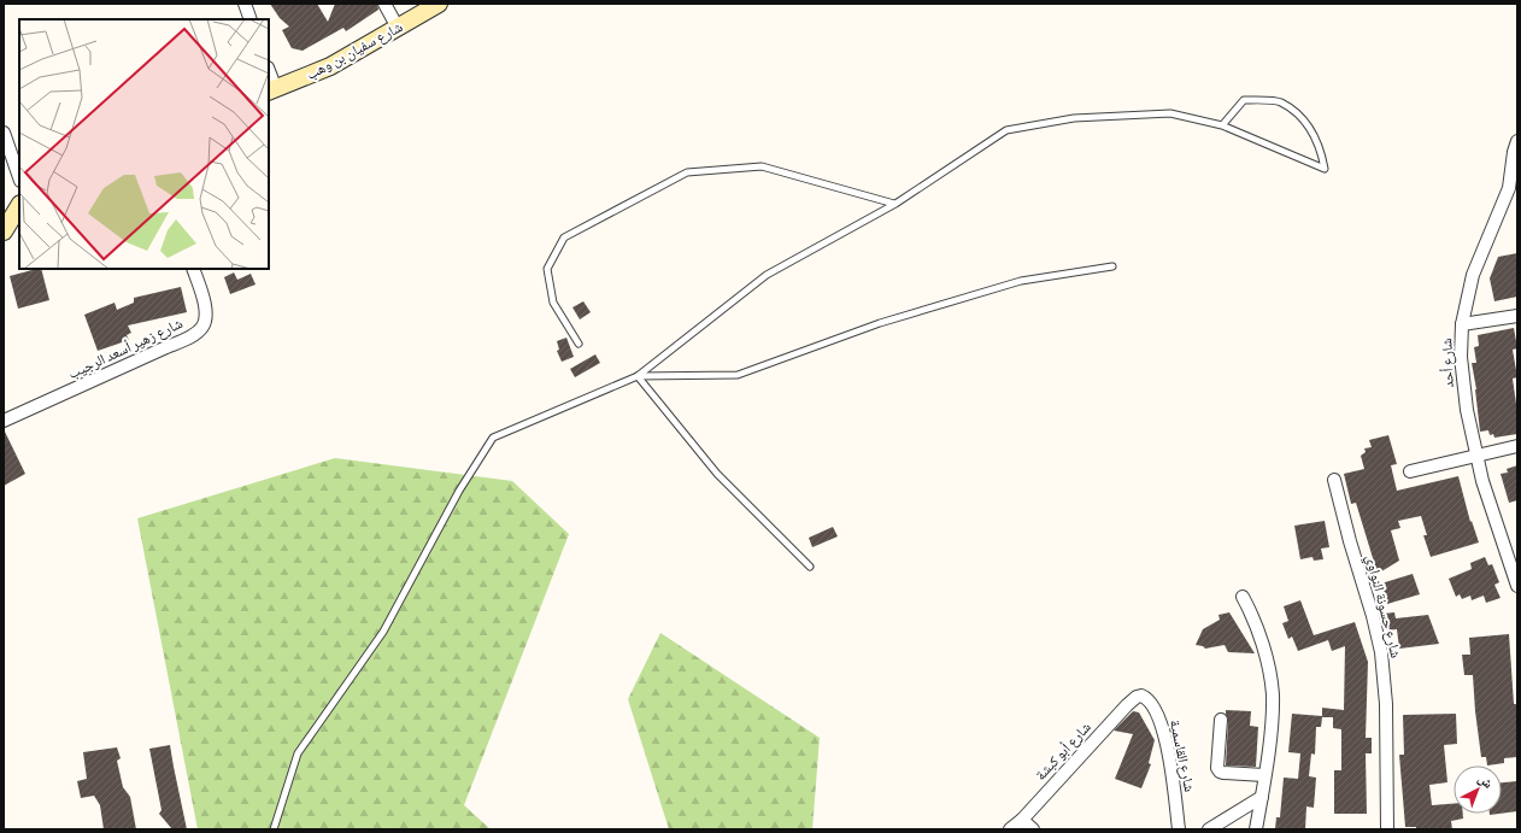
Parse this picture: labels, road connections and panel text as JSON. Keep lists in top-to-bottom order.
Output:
{
  "streets": {
    "street": [
      "شارع سفيان بن وهب",
      "شارع زهير أسعد الرجيب",
      "شارع أحد",
      "شارع حسونة النواوي",
      "شارع أبو كبشة",
      "شارع القاسمية"
    ]
  },
  "crossings": [
    ["شارع أبو كبشة", "شارع القاسمية"]
  ],
  "north": "top right"
}
